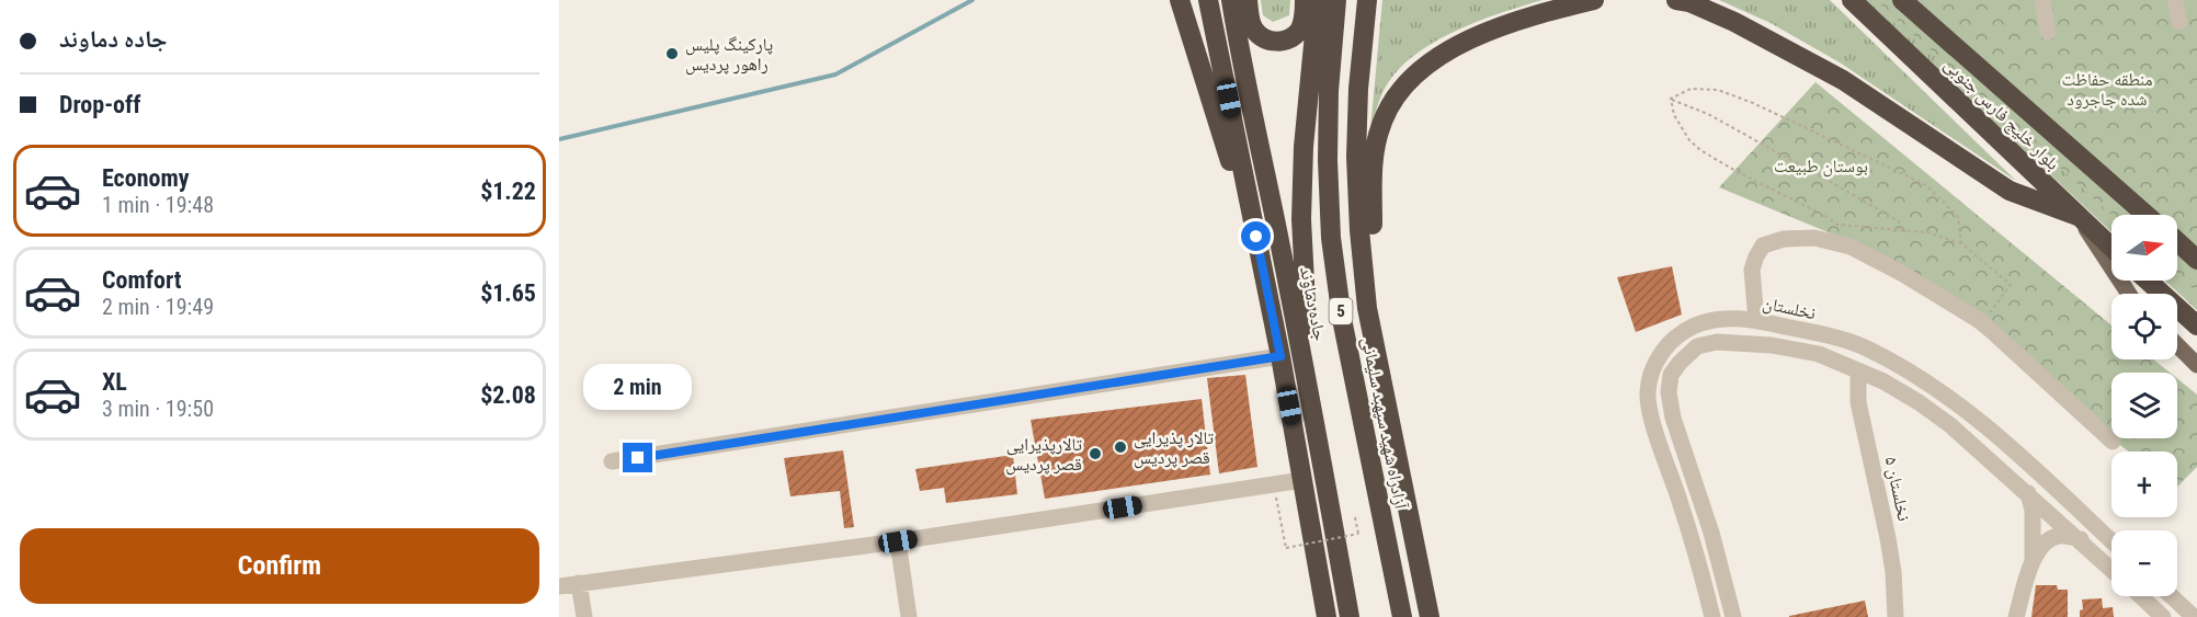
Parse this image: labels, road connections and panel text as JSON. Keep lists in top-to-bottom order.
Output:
{
  "streets": {
    "highway": [
      "بلوار خلیج فارس جنوبی",
      "جاده دماوند",
      "5",
      "آزادراه شهید سپهبد سلیمانی"
    ],
    "street": ["نخلستان", "نخلستان ۵"]
  },
  "parks": ["منطقه حفاظت شده جاجرود", "بوستان طبیعت"],
  "places": ["پارکینگ پلیس راهور پردیس", "تالار پذیرایی قصر پردیس", "تالارپذیرایی قصر پردیس"],
  "north": "right",
  "page": {
    "banner": ["جاده دماوند", "Drop-off"],
    "list": [
      {
        "name": "Economy",
        "note": "1 min · 19:48",
        "value": "$1.22"
      },
      {
        "name": "Comfort",
        "note": "2 min · 19:49",
        "value": "$1.65"
      },
      {
        "name": "XL",
        "note": "3 min · 19:50",
        "value": "$2.08"
      }
    ],
    "map_buttons": ["+", "−"],
    "bubble": "2 min",
    "buttons": "Confirm"
  }
}
